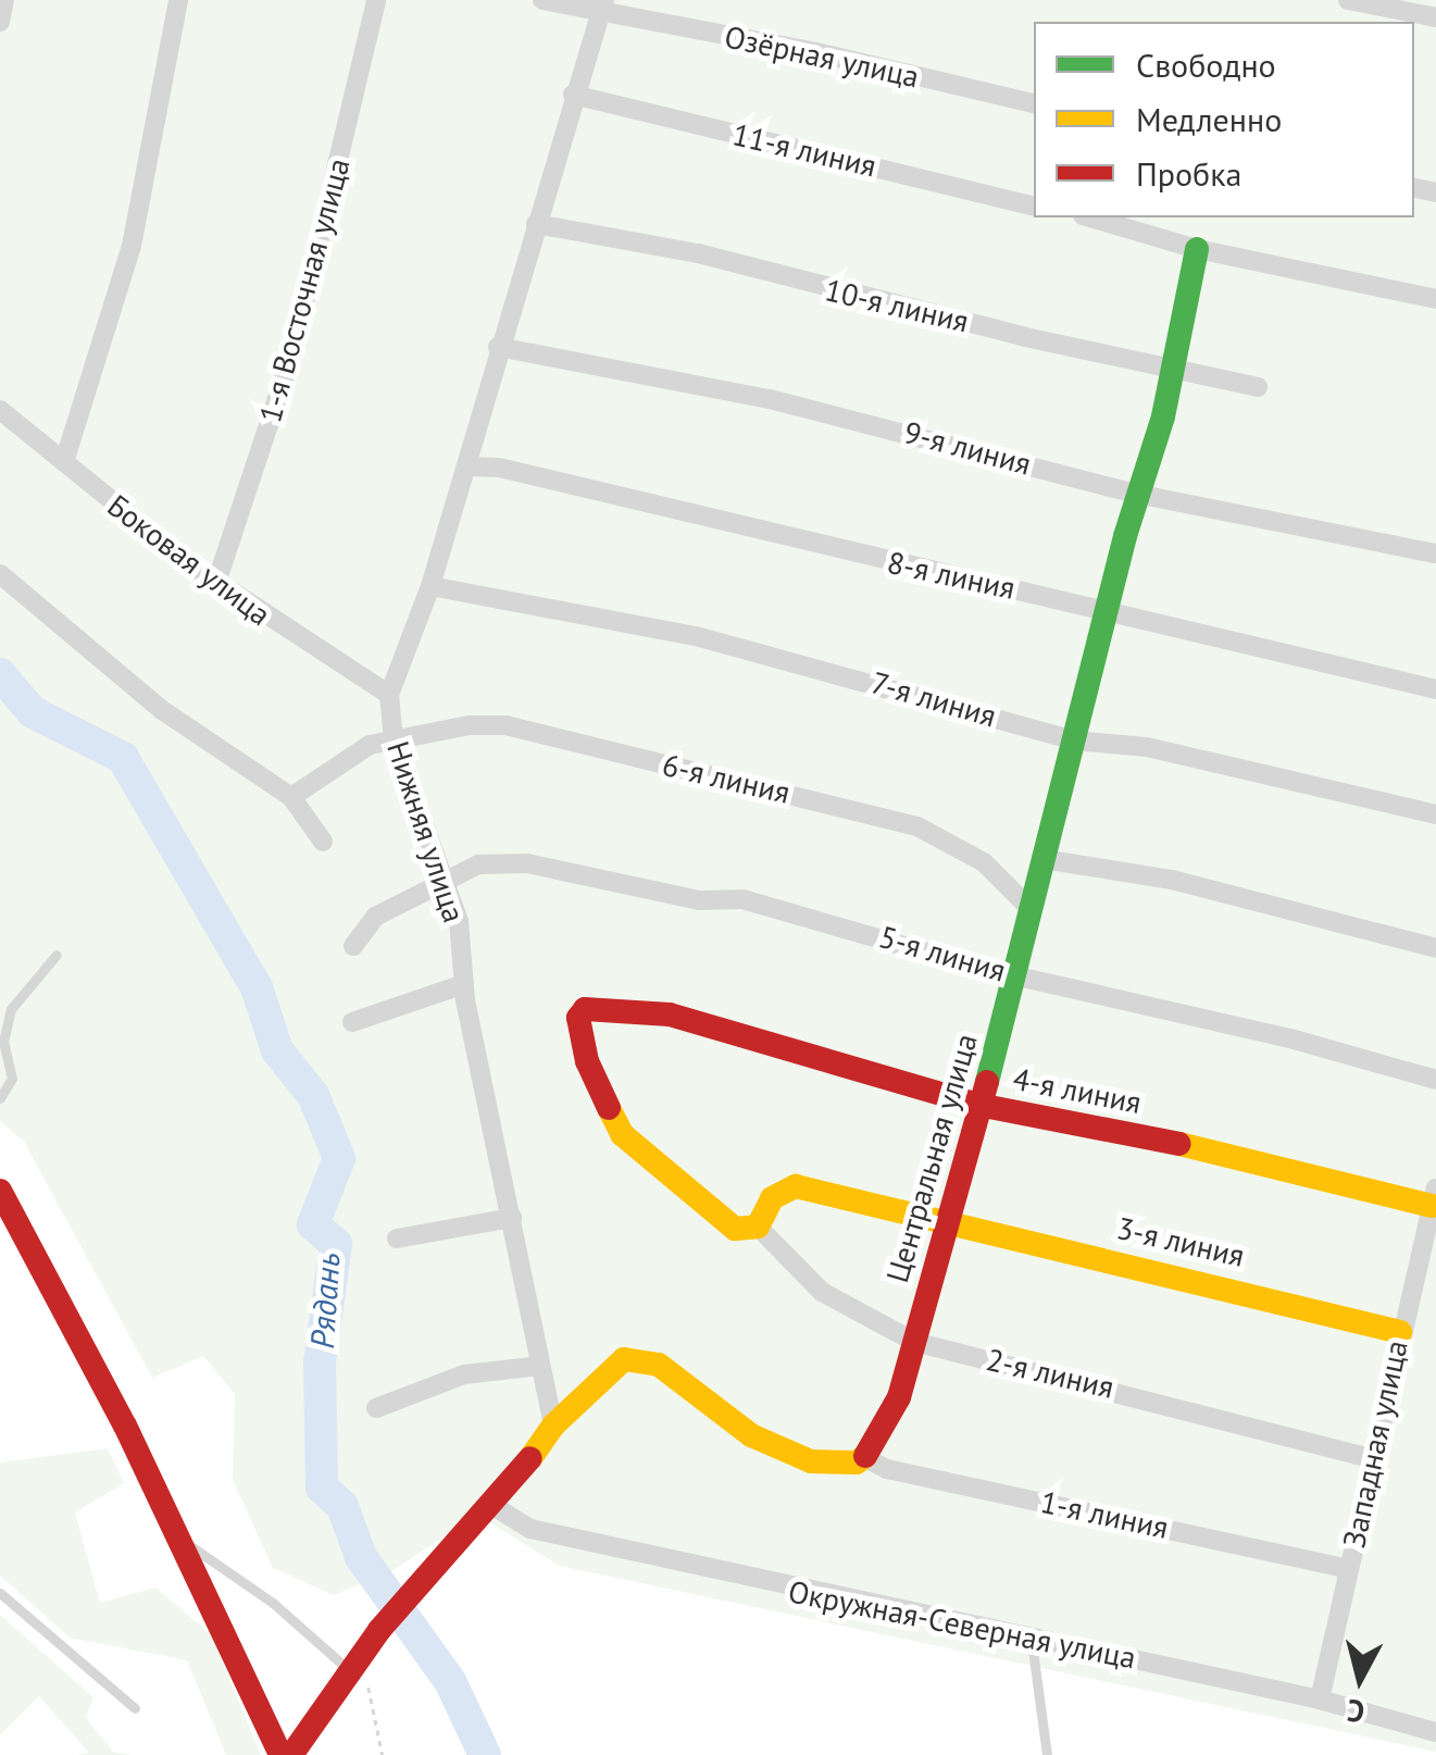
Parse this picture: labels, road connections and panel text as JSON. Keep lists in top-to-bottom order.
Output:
{
  "streets": {
    "street": [
      "Озёрная улица",
      "11-я линия",
      "1-я Восточная улица",
      "10-я линия",
      "9-я линия",
      "Боковая улица",
      "8-я линия",
      "7-я линия",
      "6-я линия",
      "Нижняя улица",
      "5-я линия",
      "4-я линия",
      "Центральная улица",
      "3-я линия",
      "2-я линия",
      "Западная улица",
      "1-я линия",
      "Окружная-Северная улица"
    ]
  },
  "crossings": [
    ["Озёрная улица", "Нижняя улица"],
    ["11-я линия", "Нижняя улица"],
    ["1-я Восточная улица", "Боковая улица"],
    ["10-я линия", "Нижняя улица"],
    ["10-я линия", "Центральная улица"],
    ["9-я линия", "Нижняя улица"],
    ["9-я линия", "Центральная улица"],
    ["Боковая улица", "Нижняя улица"],
    ["8-я линия", "Нижняя улица"],
    ["8-я линия", "Центральная улица"],
    ["7-я линия", "Нижняя улица"],
    ["7-я линия", "Центральная улица"],
    ["6-я линия", "Нижняя улица"],
    ["6-я линия", "Центральная улица"],
    ["Нижняя улица", "5-я линия"],
    ["5-я линия", "Центральная улица"],
    ["4-я линия", "Центральная улица"],
    ["4-я линия", "3-я линия"],
    ["4-я линия", "2-я линия"],
    ["4-я линия", "Западная улица"],
    ["Центральная улица", "3-я линия"],
    ["Центральная улица", "2-я линия"],
    ["Центральная улица", "1-я линия"],
    ["3-я линия", "2-я линия"],
    ["3-я линия", "Западная улица"],
    ["2-я линия", "Западная улица"],
    ["Западная улица", "1-я линия"],
    ["Западная улица", "Окружная-Северная улица"]
  ],
  "water": ["Рядань"],
  "legend": ["Свободно", "Медленно", "Пробка"],
  "north": "bottom"
}
